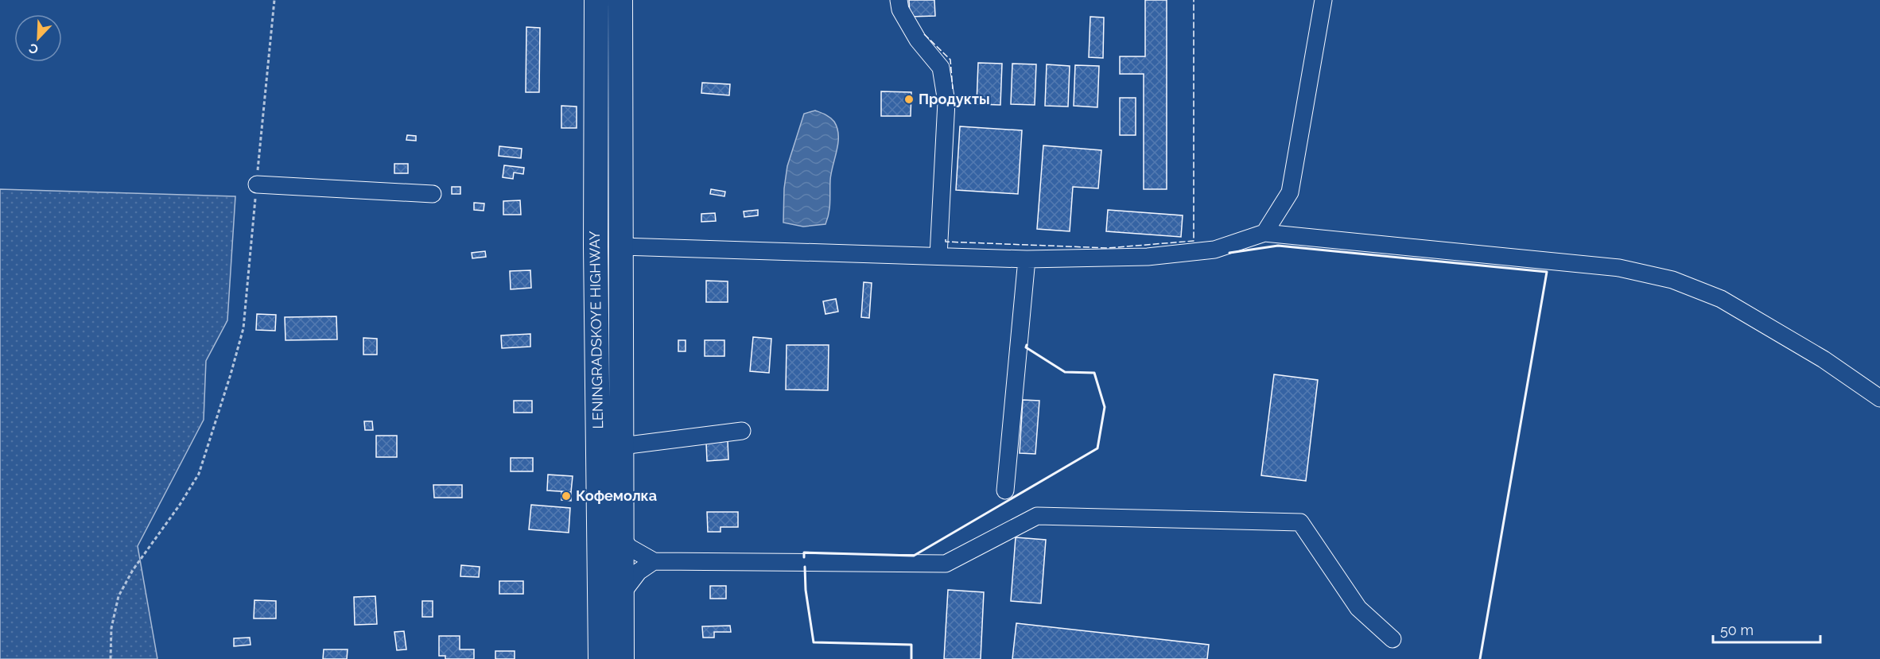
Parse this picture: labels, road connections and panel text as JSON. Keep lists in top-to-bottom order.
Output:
{
  "streets": {
    "highway": ["LENINGRADSKOYE HIGHWAY"]
  },
  "places": ["Продукты", "Кофемолка"],
  "scale_bar": "50 m",
  "north": "bottom left"
}
